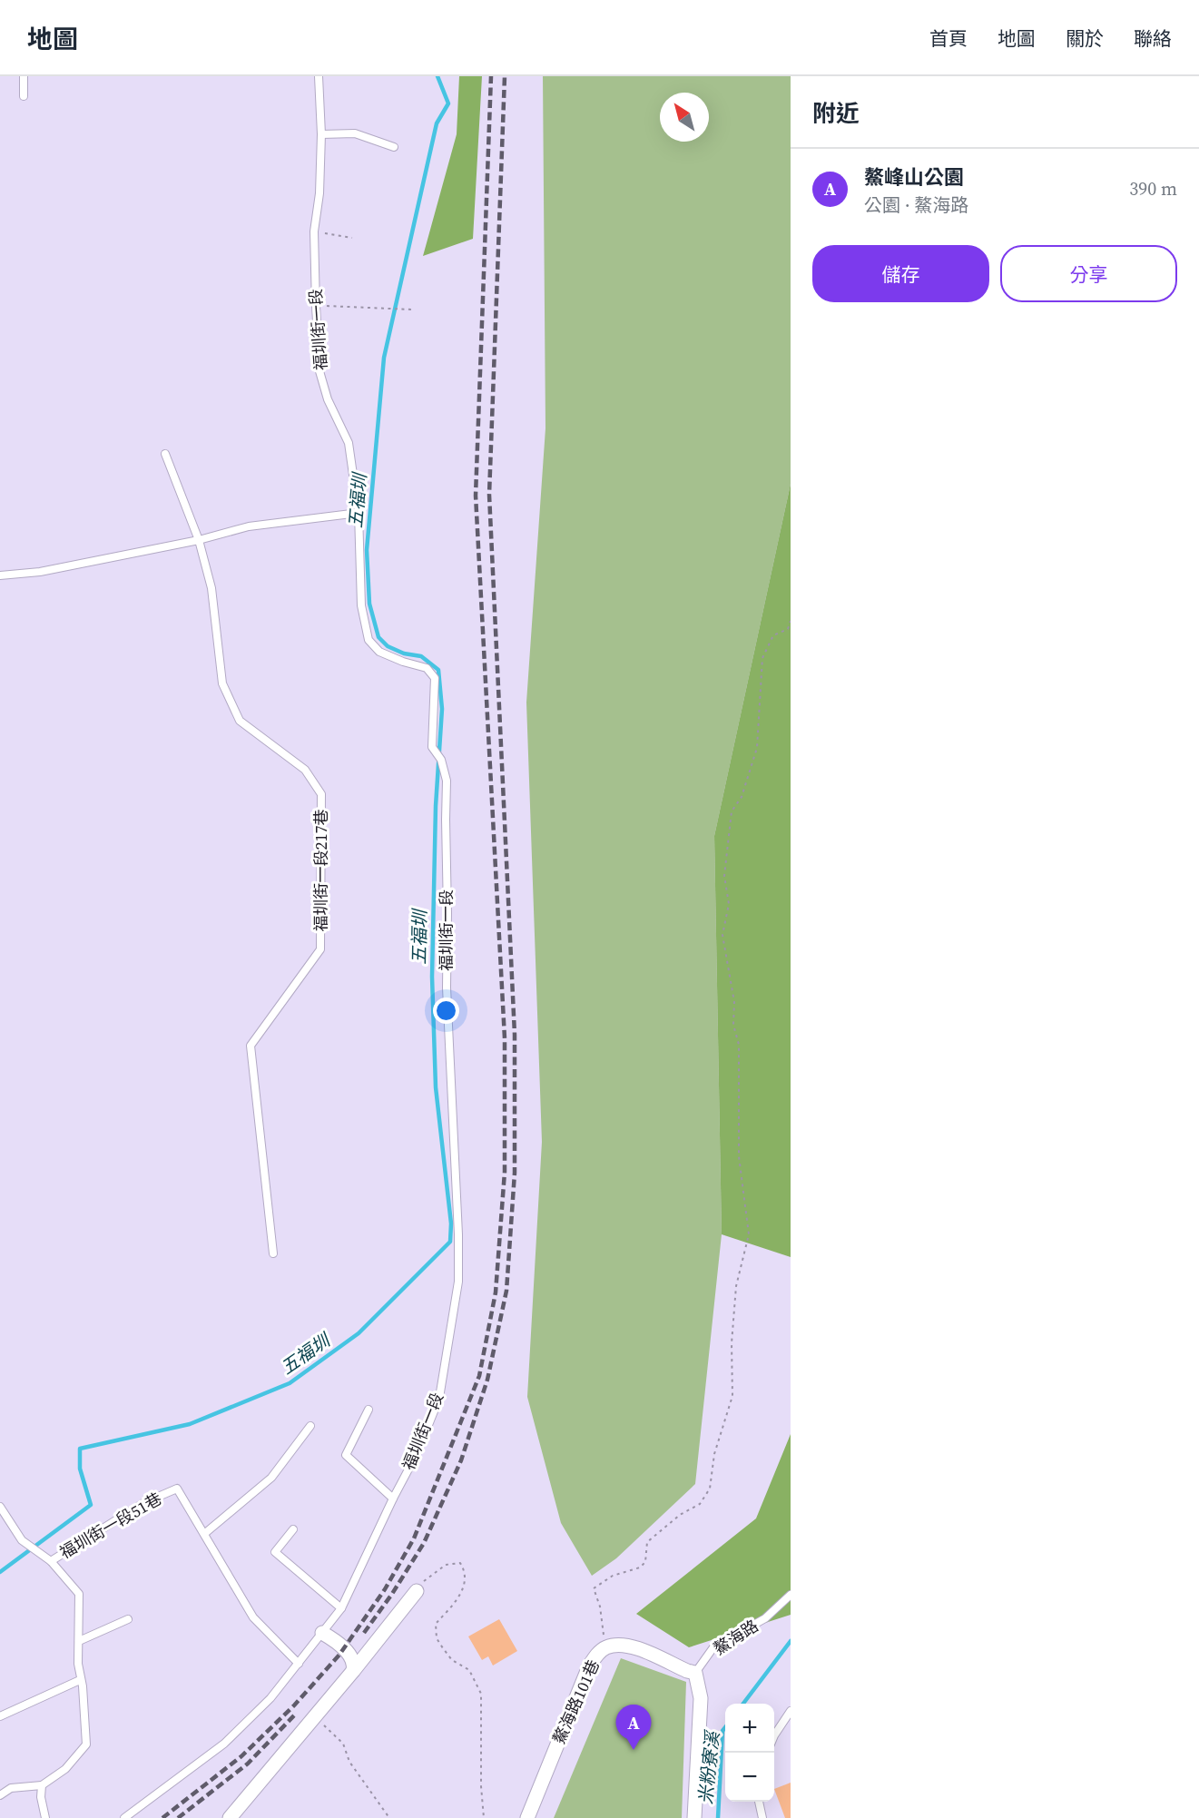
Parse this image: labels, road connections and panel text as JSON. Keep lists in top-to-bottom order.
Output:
{
  "streets": {
    "street": ["鰲海路101巷"],
    "lane": [
      "福圳街一段",
      "福圳街一段217巷",
      "福圳街一段51巷",
      "鰲海路"
    ]
  },
  "crossings": [
    ["福圳街一段", "福圳街一段51巷"],
    ["鰲海路", "鰲海路101巷"]
  ],
  "water": ["五福圳", "米粉寮溪"],
  "north": "top left",
  "page": {
    "header": "地圖",
    "nav": [
      "首頁",
      "地圖",
      "關於",
      "聯絡"
    ],
    "heading": "附近",
    "list": [
      {
        "mark": "A",
        "name": "鰲峰山公園",
        "note": "公園 · 鰲海路",
        "value": "390 m"
      }
    ],
    "buttons": ["儲存", "分享"],
    "map_buttons": ["+", "−"],
    "pins": "A"
  }
}
